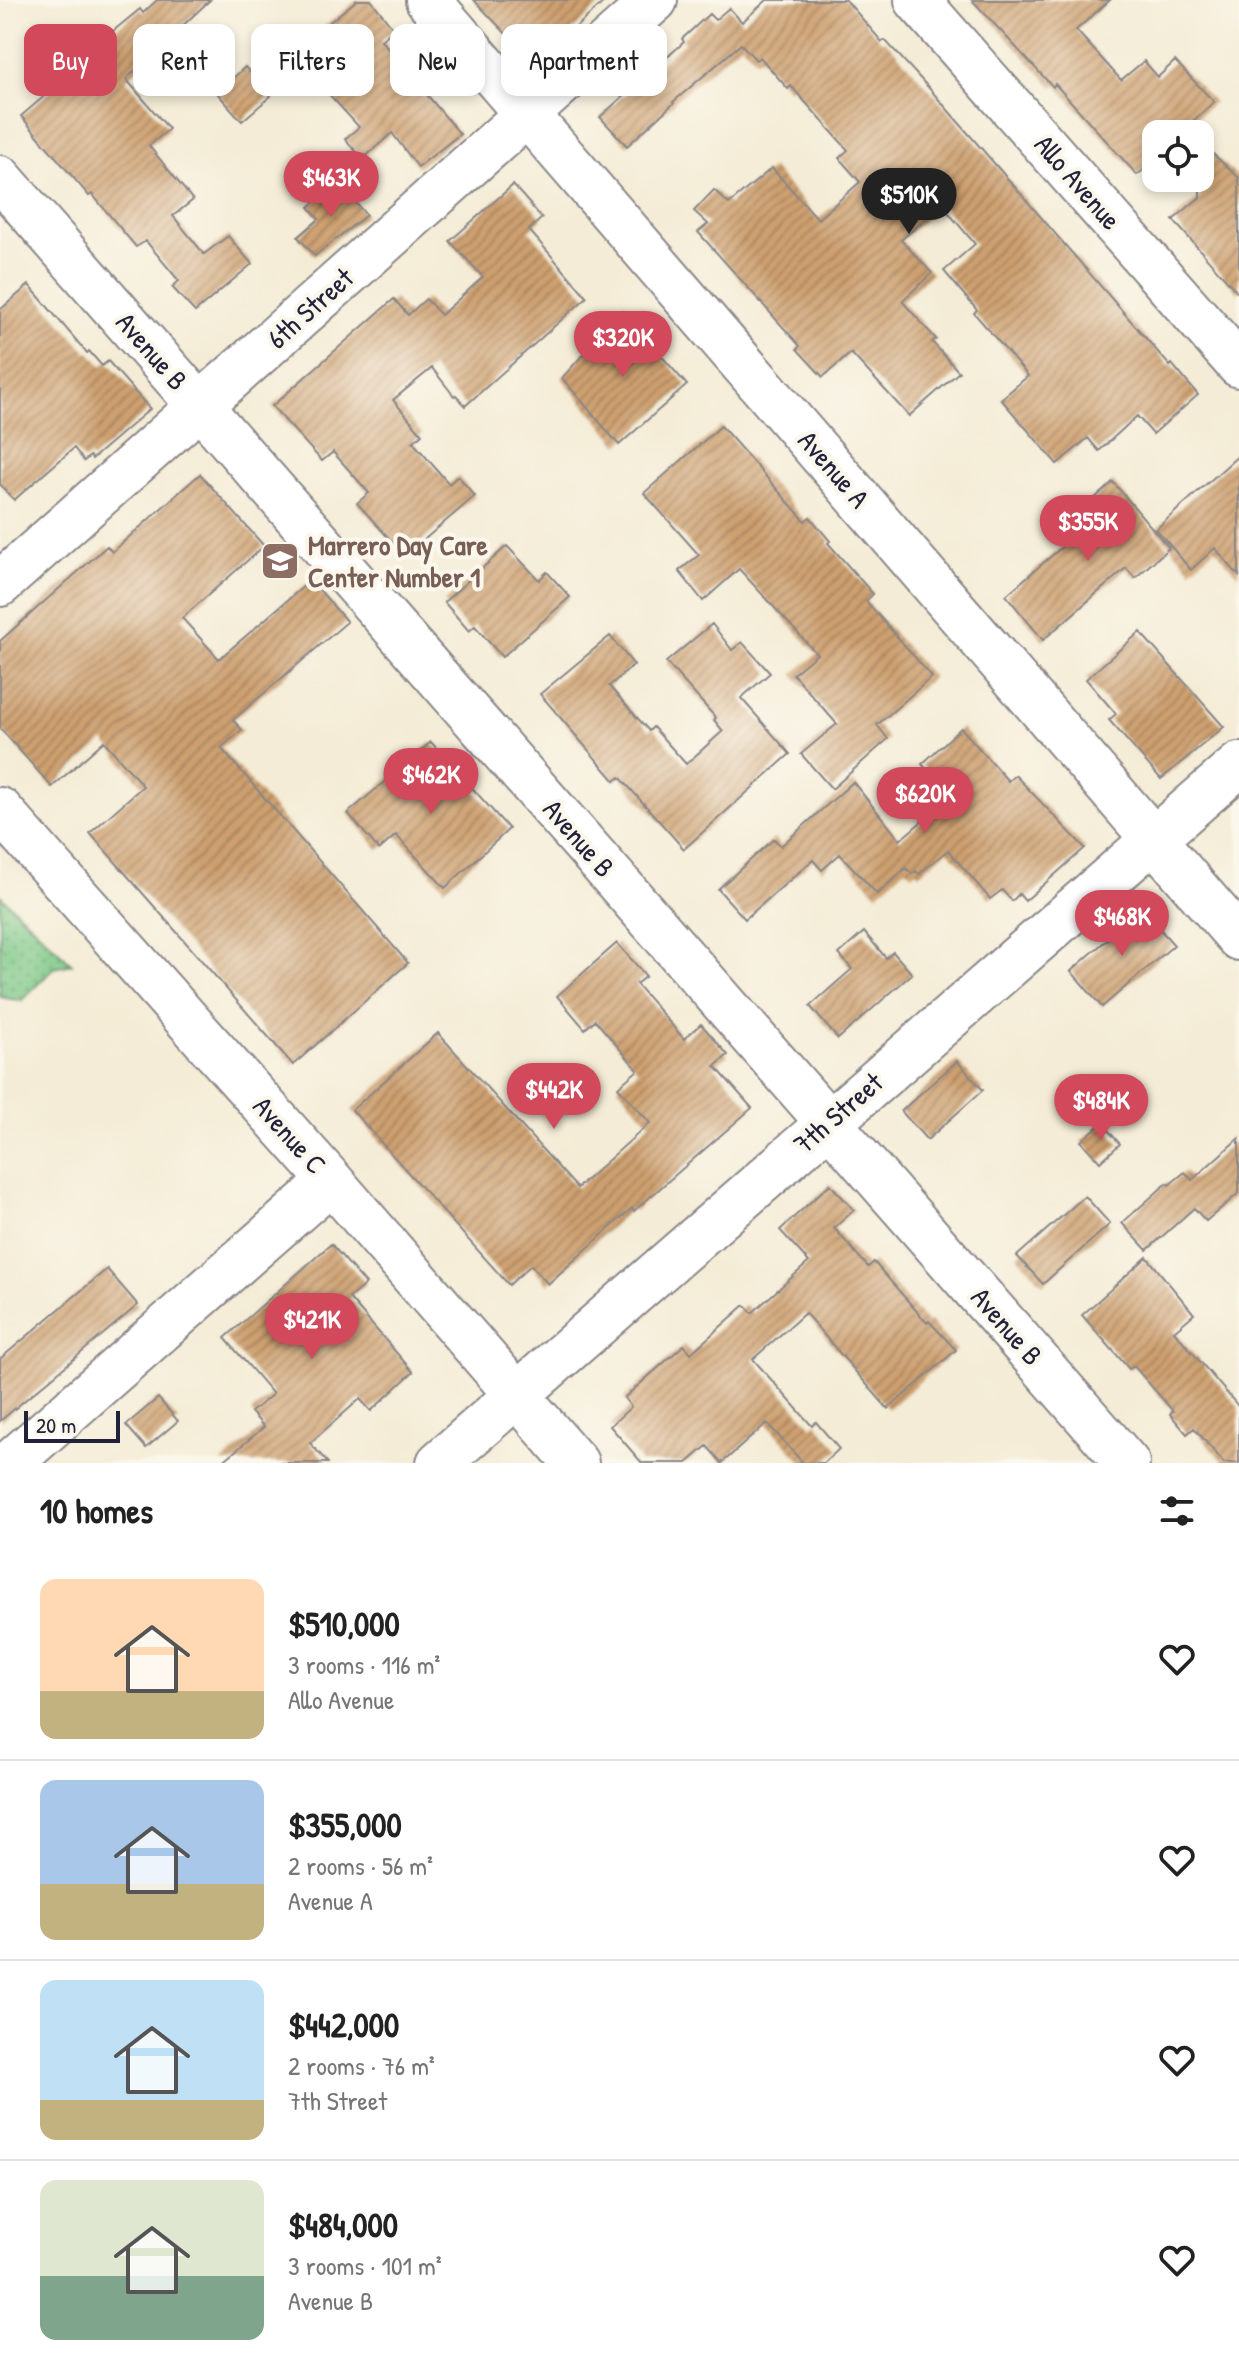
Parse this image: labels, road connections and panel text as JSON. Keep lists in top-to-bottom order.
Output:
{
  "streets": {
    "street": [
      "Allo Avenue",
      "6th Street",
      "Avenue B",
      "Avenue A",
      "7th Street",
      "Avenue C"
    ]
  },
  "crossings": [
    ["6th Street", "Avenue B"],
    ["6th Street", "Avenue A"],
    ["Avenue B", "7th Street"],
    ["Avenue A", "7th Street"],
    ["7th Street", "Avenue C"]
  ],
  "places": {
    "school or university": ["Marrero Day Care Center Number 1"]
  },
  "scale_bar": "20 m",
  "page": {
    "chip": [
      "Buy",
      "Rent",
      "Filters",
      "New",
      "Apartment"
    ],
    "price": [
      "$463K",
      "$510K",
      "$320K",
      "$355K",
      "$462K",
      "$620K",
      "$468K",
      "$442K",
      "$484K",
      "$421K"
    ],
    "scale": "20 m",
    "heading": "10 homes",
    "list": [
      {
        "name": "$510,000",
        "note": "3 rooms · 116 m² · Allo Avenue"
      },
      {
        "name": "$355,000",
        "note": "2 rooms · 56 m² · Avenue A"
      },
      {
        "name": "$442,000",
        "note": "2 rooms · 76 m² · 7th Street"
      },
      {
        "name": "$484,000",
        "note": "3 rooms · 101 m² · Avenue B"
      }
    ]
  }
}
